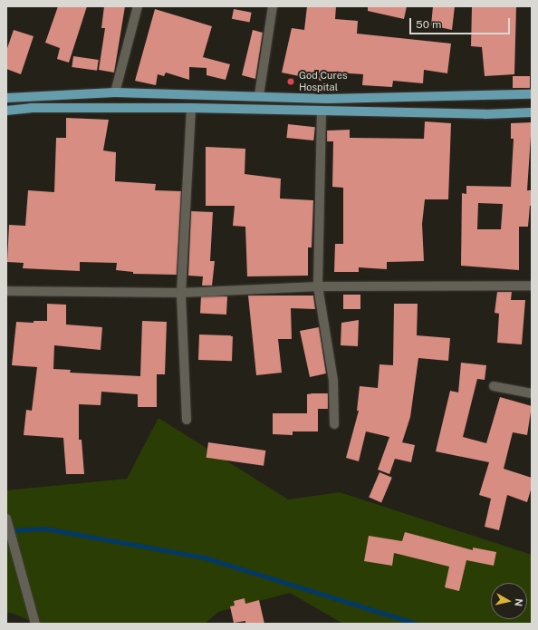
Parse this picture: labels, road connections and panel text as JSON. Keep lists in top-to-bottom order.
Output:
{
  "places": ["God Cures Hospital"],
  "scale_bar": "50 m",
  "north": "right"
}
